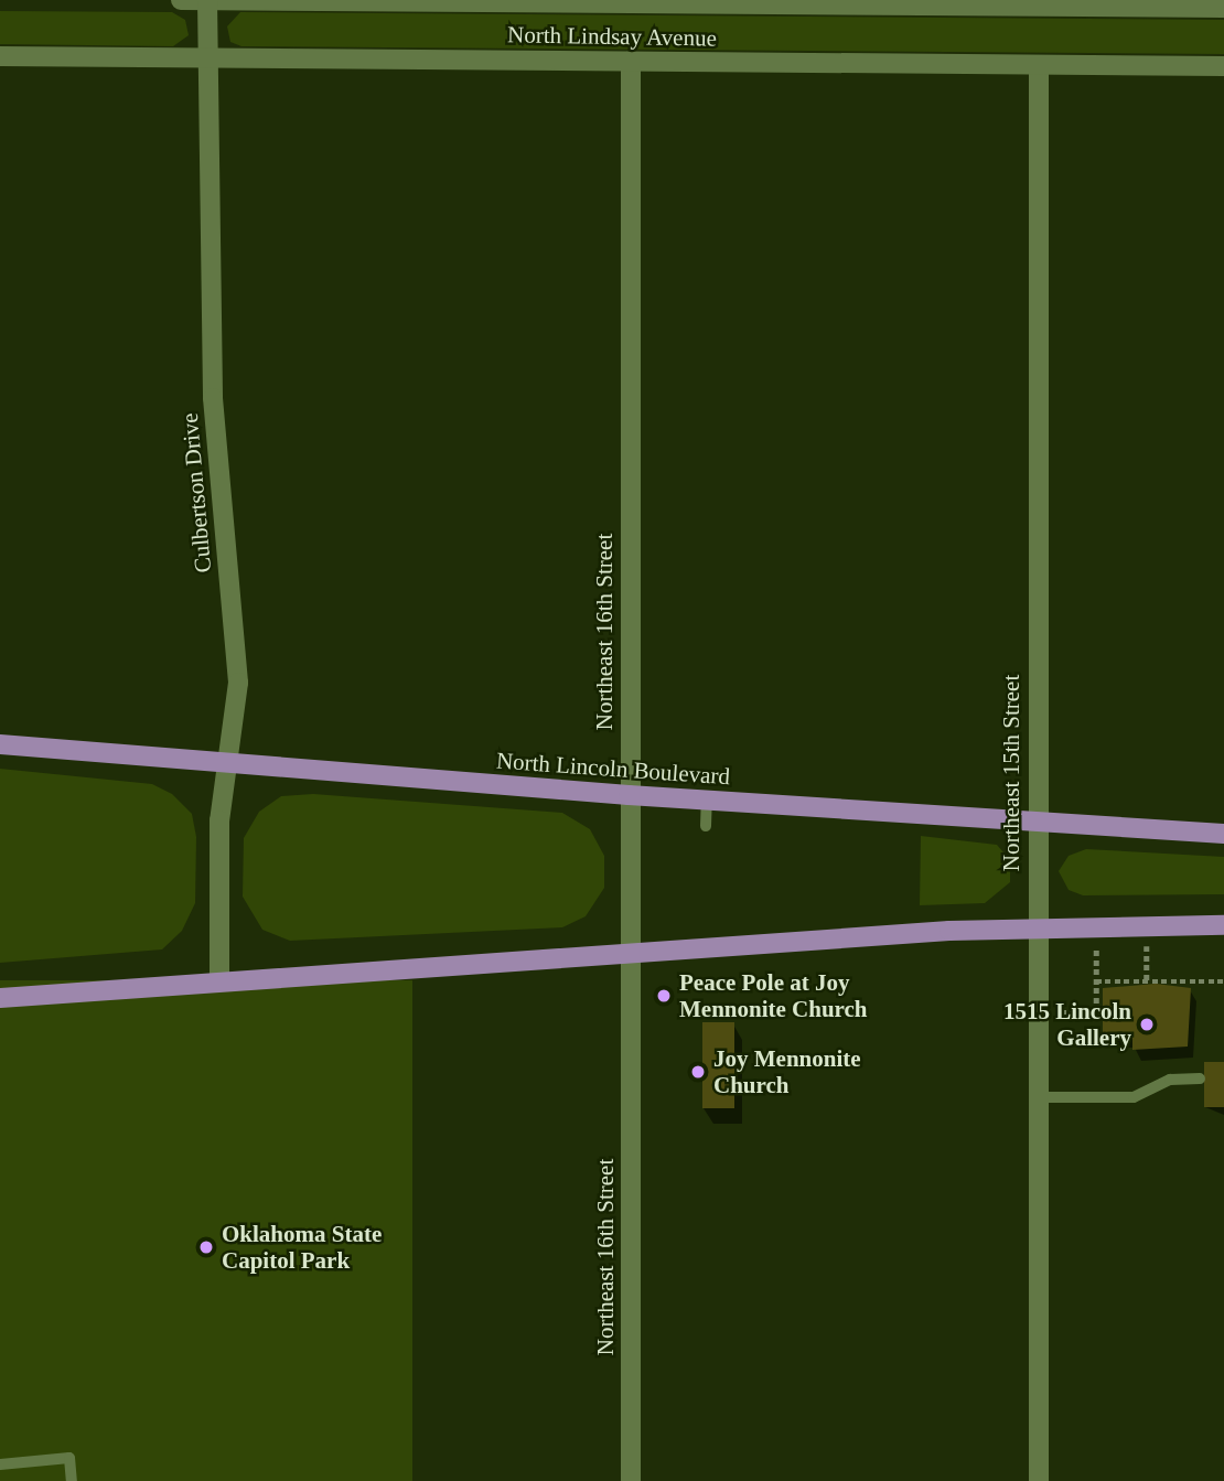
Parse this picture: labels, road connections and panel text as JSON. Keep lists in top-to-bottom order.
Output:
{
  "streets": {
    "main road": ["North Lincoln Boulevard"],
    "street": [
      "North Lindsay Avenue",
      "Culbertson Drive",
      "Northeast 16th Street",
      "Northeast 15th Street"
    ]
  },
  "crossings": [
    ["North Lindsay Avenue", "Culbertson Drive"],
    ["North Lindsay Avenue", "Northeast 16th Street"],
    ["North Lindsay Avenue", "Northeast 15th Street"],
    ["Culbertson Drive", "North Lincoln Boulevard"],
    ["Northeast 16th Street", "North Lincoln Boulevard"],
    ["North Lincoln Boulevard", "Northeast 15th Street"]
  ],
  "places": [
    "Peace Pole at Joy Mennonite Church",
    "1515 Lincoln Gallery",
    "Joy Mennonite Church",
    "Oklahoma State Capitol Park"
  ]
}
